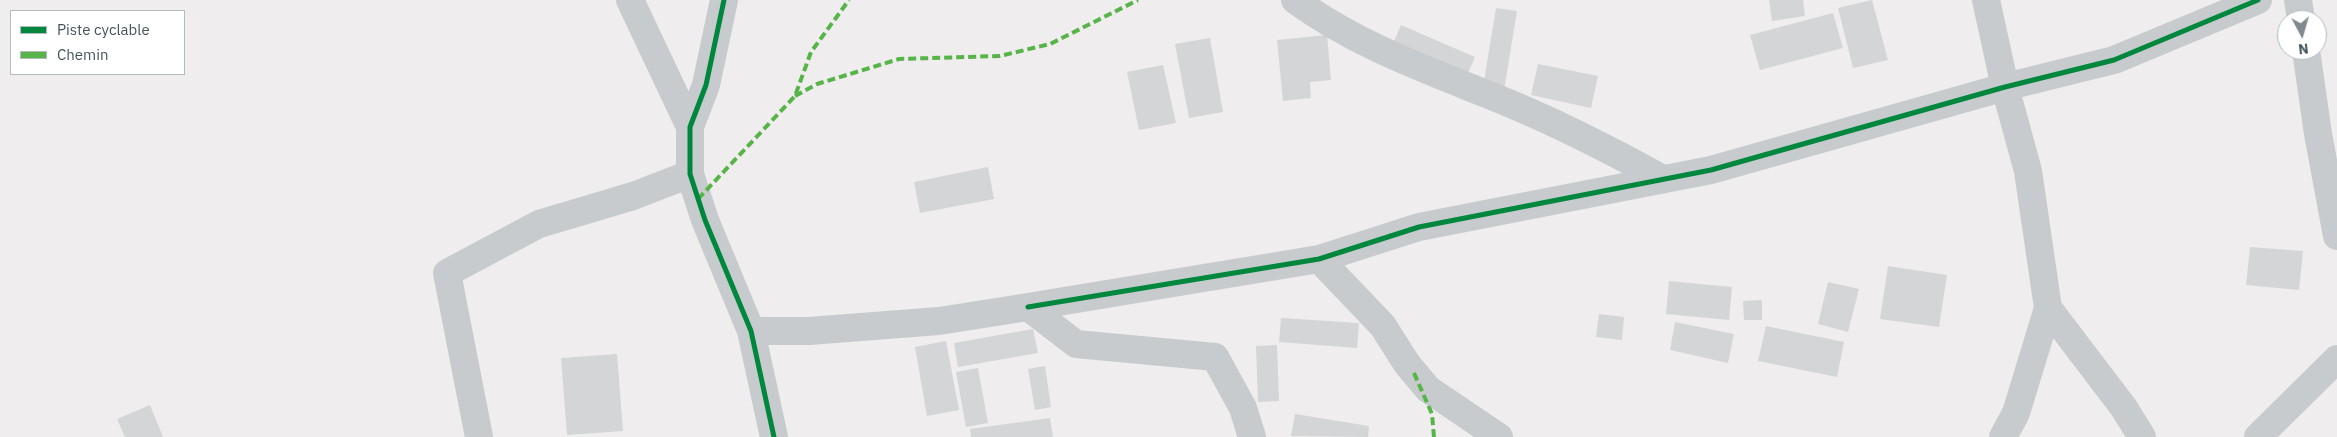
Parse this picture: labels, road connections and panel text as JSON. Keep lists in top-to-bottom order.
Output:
{
  "legend": ["Piste cyclable", "Chemin"],
  "north": "bottom"
}
